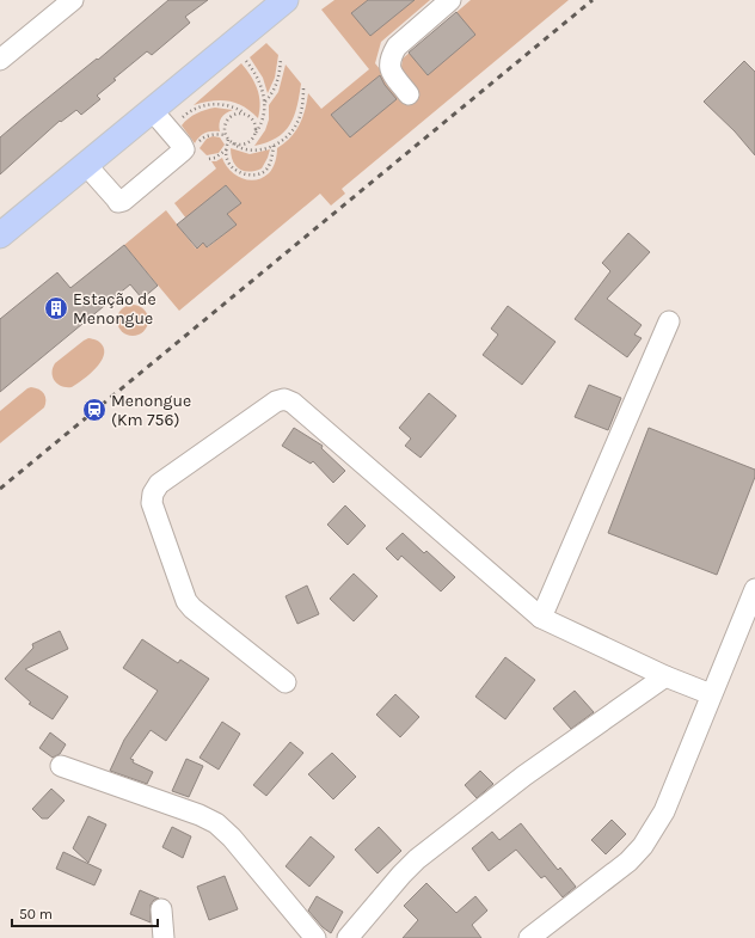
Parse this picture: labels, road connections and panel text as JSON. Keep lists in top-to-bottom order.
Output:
{
  "places": {
    "building": ["Estação de Menongue"],
    "station": ["Menongue (Km 756)"]
  },
  "scale_bar": "50 m"
}
